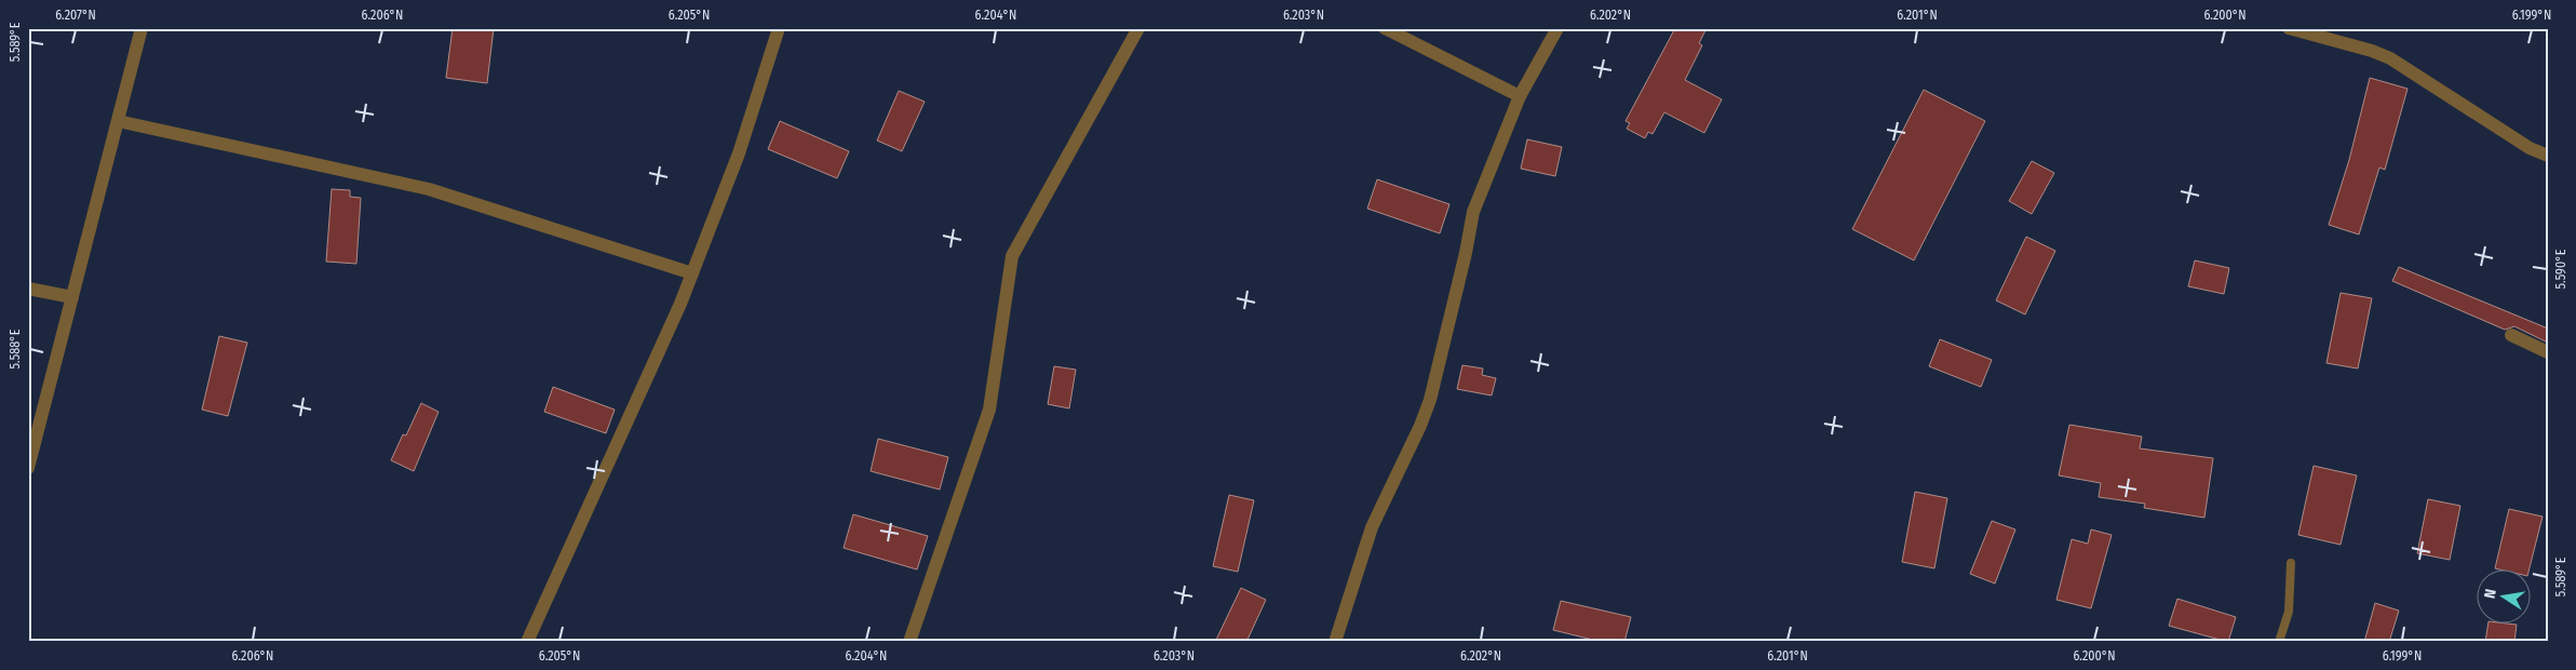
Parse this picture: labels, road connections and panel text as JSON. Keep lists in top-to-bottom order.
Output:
{
  "north": "left",
  "coordinates": [
    "6.207°N",
    "6.206°N",
    "6.205°N",
    "6.204°N",
    "6.203°N",
    "6.202°N",
    "6.201°N",
    "6.200°N",
    "6.199°N",
    "5.589°E",
    "5.590°E",
    "5.588°E"
  ]
}
